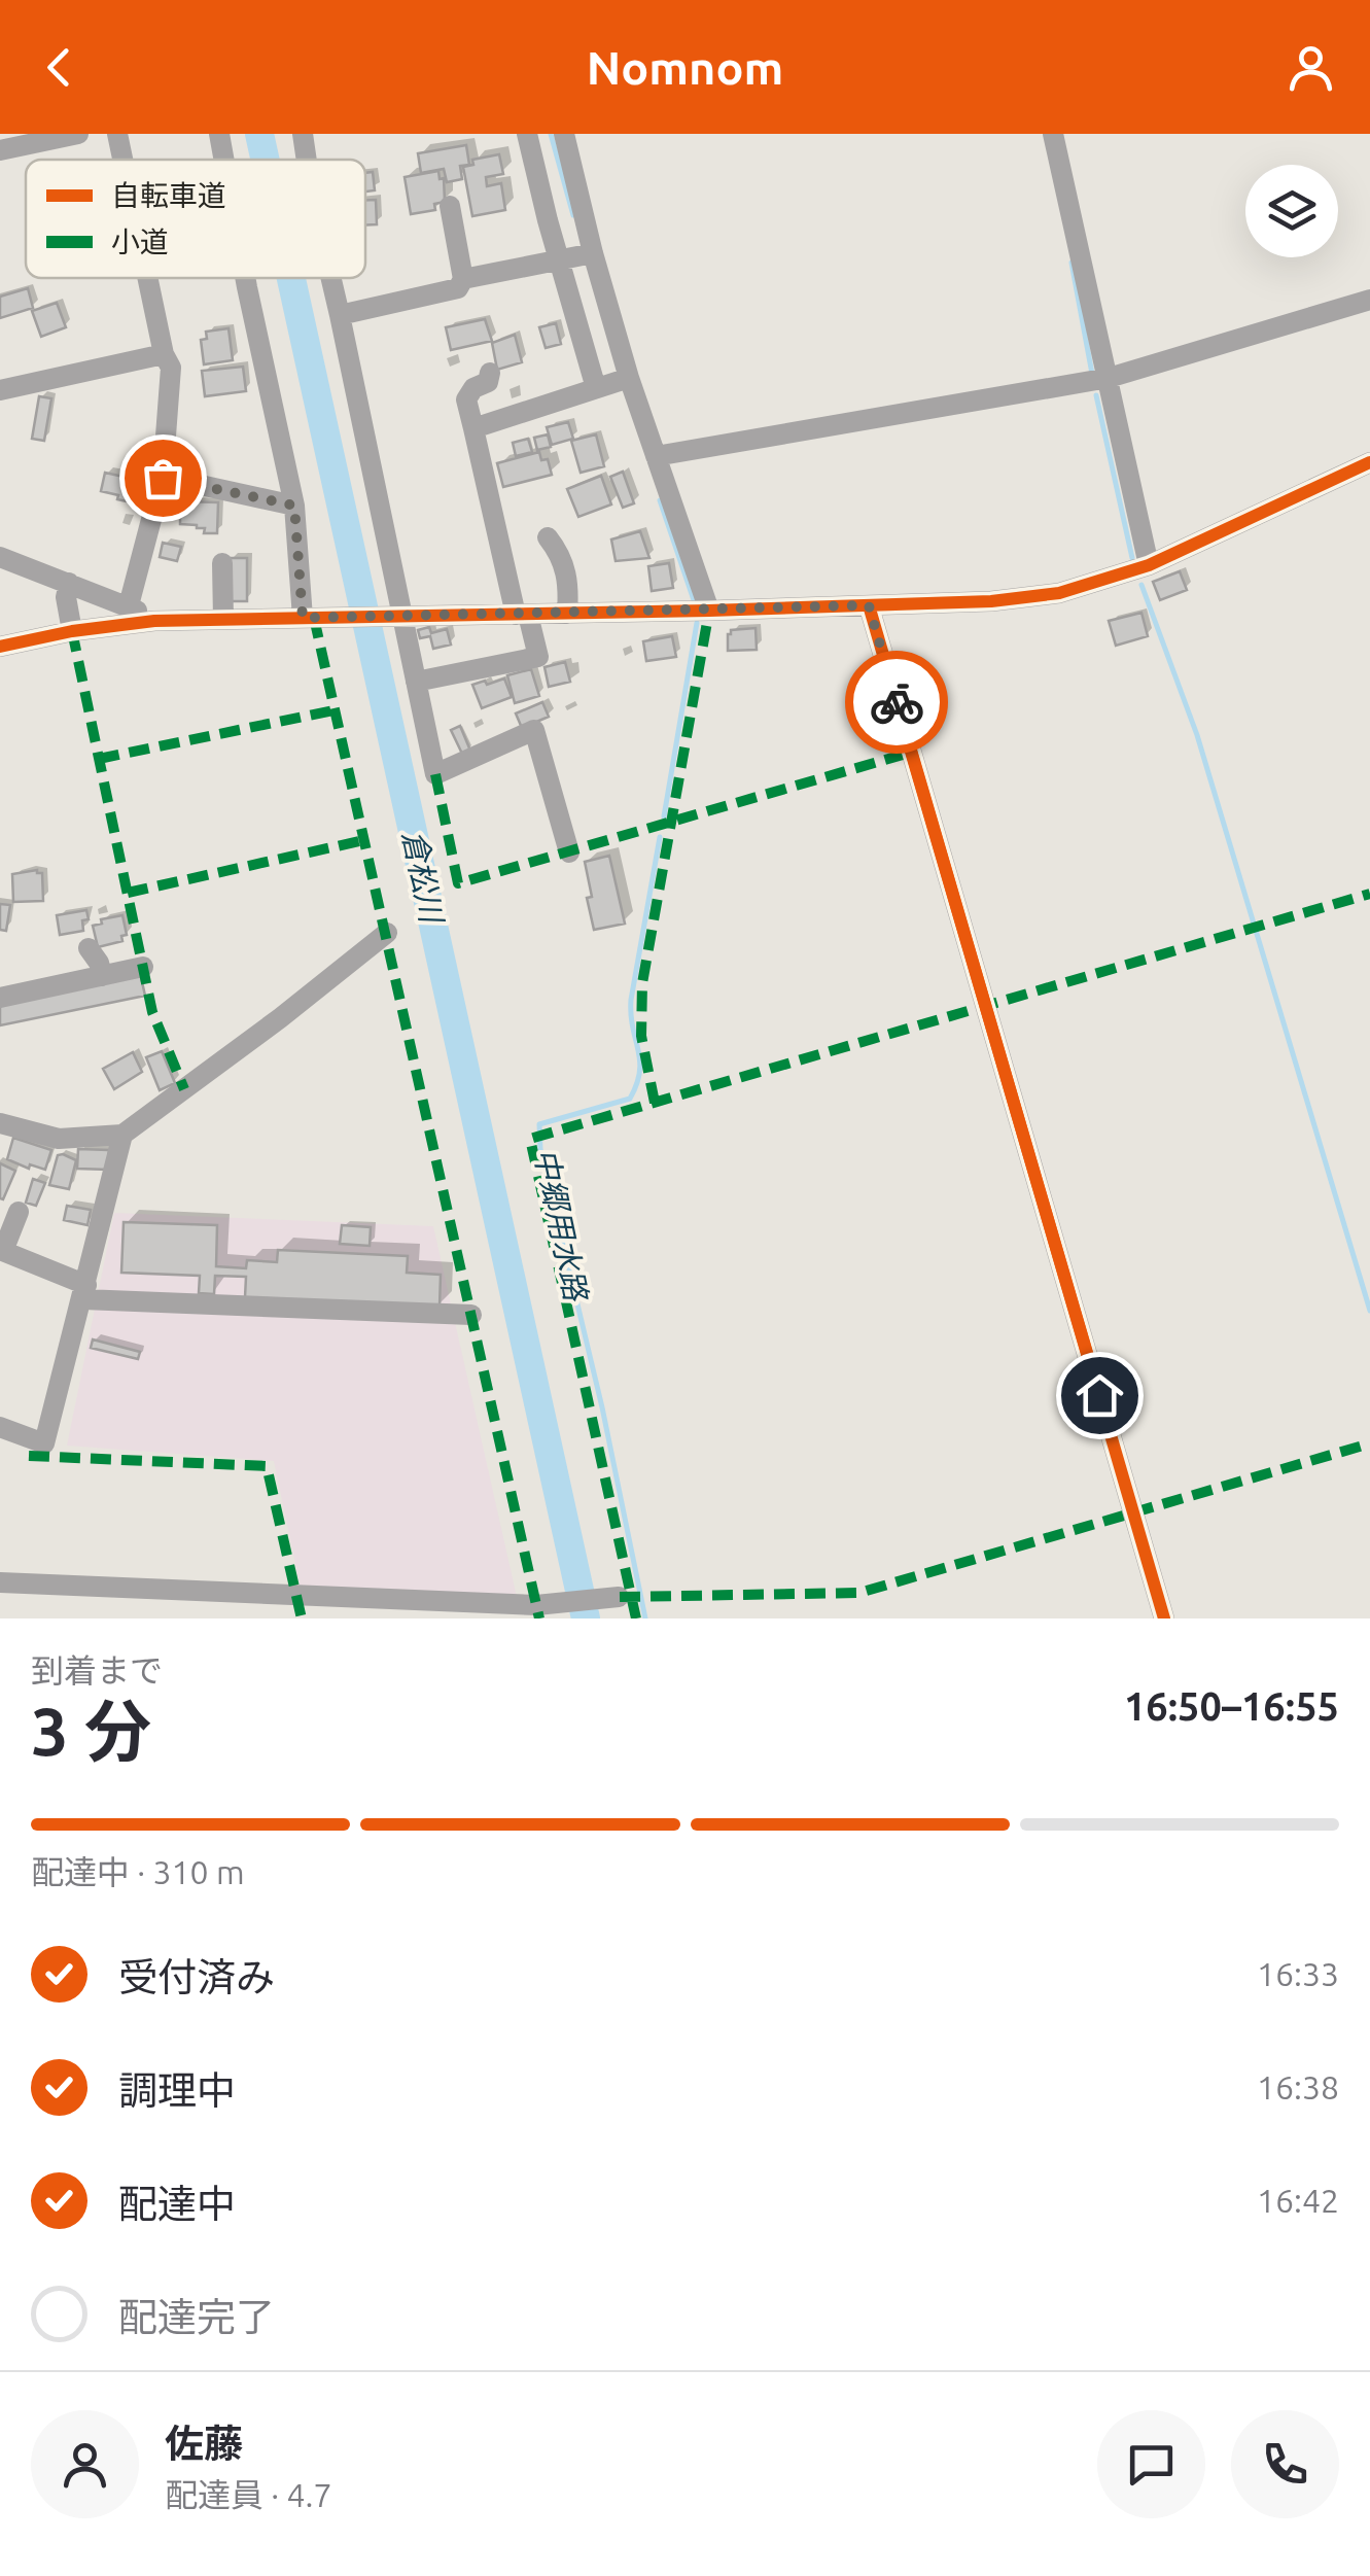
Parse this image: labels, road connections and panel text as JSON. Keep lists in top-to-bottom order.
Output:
{
  "water": ["倉松川", "中郷用水路"],
  "legend": ["自転車道", "小道"],
  "page": {
    "header": "Nomnom",
    "heading": ["3 分", "到着まで", "16:50–16:55"],
    "panel": ["佐藤", "配達員 · 4.7"],
    "bar": "配達中 · 310 m",
    "list": [
      ["受付済み", "16:33"],
      ["調理中", "16:38"],
      ["配達中", "16:42"],
      "配達完了"
    ]
  }
}
